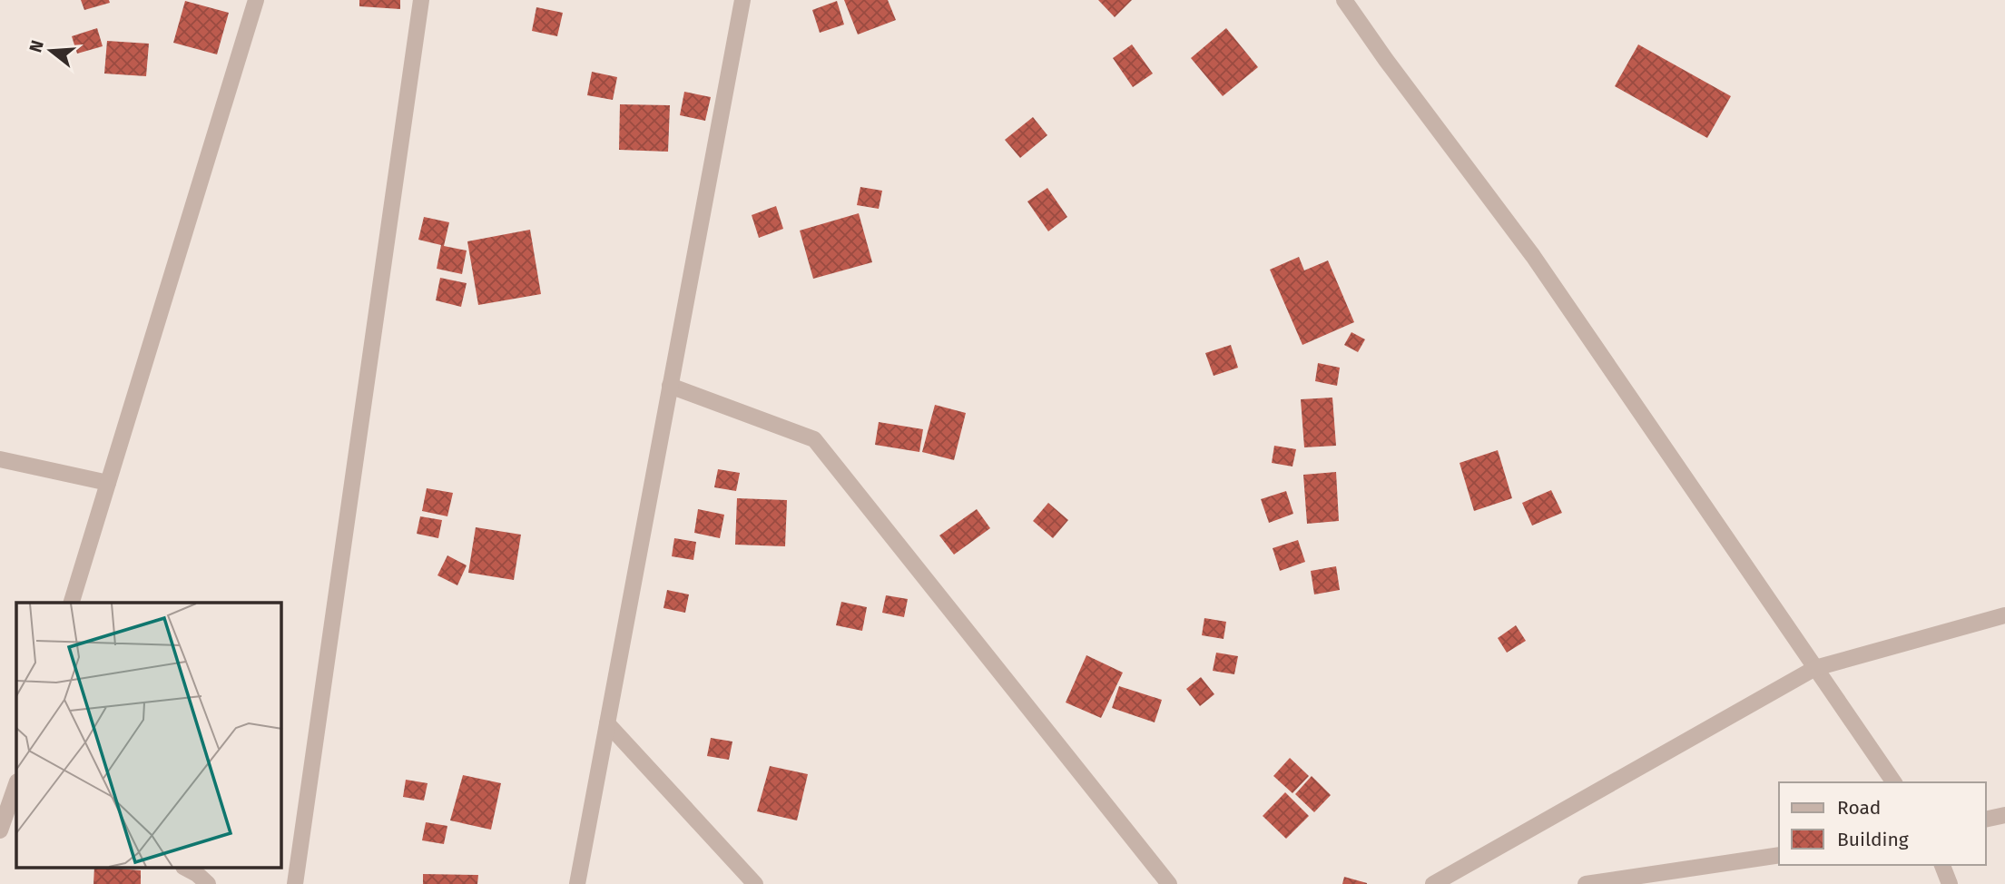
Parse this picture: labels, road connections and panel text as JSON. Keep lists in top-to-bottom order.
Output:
{
  "legend": ["Road", "Building"],
  "north": "left"
}
